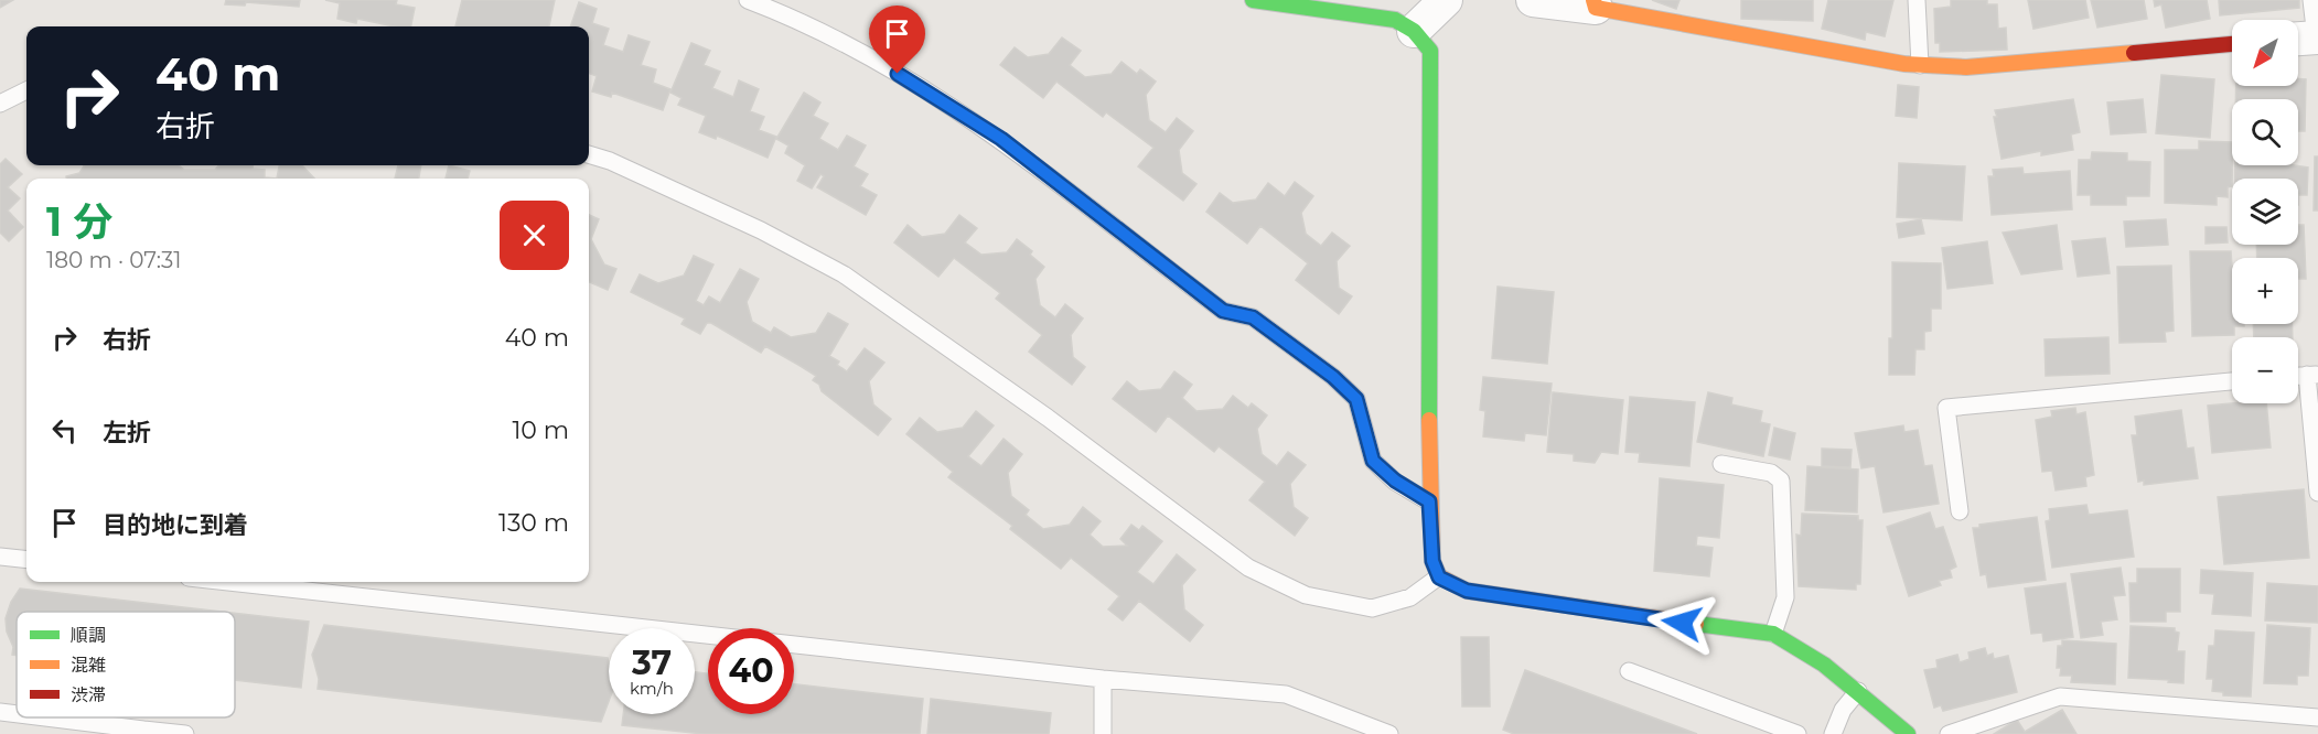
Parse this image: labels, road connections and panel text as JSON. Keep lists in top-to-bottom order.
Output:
{
  "legend": ["順調", "混雑", "渋滞"],
  "north": "bottom left",
  "page": {
    "map_buttons": ["+", "−"],
    "turn": ["40 m", "右折"],
    "heading": ["1 分", "180 m · 07:31"],
    "list": [
      {
        "name": "右折",
        "value": "40 m"
      },
      {
        "name": "左折",
        "value": "10 m"
      },
      {
        "name": "目的地に到着",
        "value": "130 m"
      }
    ],
    "speed": "37 km/h",
    "limit": "40"
  }
}
